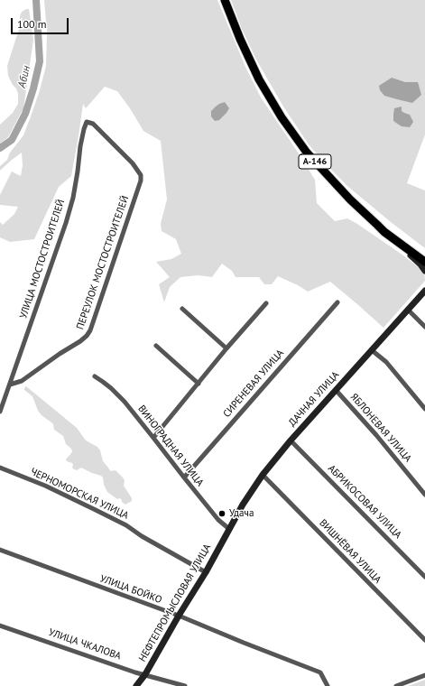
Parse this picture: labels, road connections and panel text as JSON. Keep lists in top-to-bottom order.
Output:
{
  "streets": {
    "highway": ["А-146"],
    "main road": ["ДАЧНАЯ УЛИЦА", "НЕФТЕПРОМЫСЛОВАЯ УЛИЦА"],
    "street": [
      "УЛИЦА МОСТОСТРОИТЕЛЕЙ",
      "ПЕРЕУЛОК МОСТОСТРОИТЕЛЕЙ",
      "СИРЕНЕВАЯ УЛИЦА",
      "ЯБЛОНЕВАЯ УЛИЦА",
      "ВИНОГРАДНАЯ УЛИЦА",
      "ЧЕРНОМОРСКАЯ УЛИЦА",
      "АБРИКОСОВАЯ УЛИЦА",
      "ВИШНЁВАЯ УЛИЦА",
      "УЛИЦА БОЙКО",
      "УЛИЦА ЧКАЛОВА"
    ]
  },
  "crossings": [
    ["УЛИЦА МОСТОСТРОИТЕЛЕЙ", "ПЕРЕУЛОК МОСТОСТРОИТЕЛЕЙ"],
    ["СИРЕНЕВАЯ УЛИЦА", "ВИНОГРАДНАЯ УЛИЦА"],
    ["ДАЧНАЯ УЛИЦА", "ЯБЛОНЕВАЯ УЛИЦА"],
    ["ДАЧНАЯ УЛИЦА", "ВИНОГРАДНАЯ УЛИЦА"],
    ["ДАЧНАЯ УЛИЦА", "АБРИКОСОВАЯ УЛИЦА"],
    ["ДАЧНАЯ УЛИЦА", "ВИШНЁВАЯ УЛИЦА"],
    ["ДАЧНАЯ УЛИЦА", "НЕФТЕПРОМЫСЛОВАЯ УЛИЦА"],
    ["ВИНОГРАДНАЯ УЛИЦА", "НЕФТЕПРОМЫСЛОВАЯ УЛИЦА"],
    ["ЧЕРНОМОРСКАЯ УЛИЦА", "НЕФТЕПРОМЫСЛОВАЯ УЛИЦА"],
    ["УЛИЦА БОЙКО", "НЕФТЕПРОМЫСЛОВАЯ УЛИЦА"],
    ["НЕФТЕПРОМЫСЛОВАЯ УЛИЦА", "УЛИЦА ЧКАЛОВА"]
  ],
  "water": ["Абин"],
  "places": ["Удача"],
  "scale_bar": "100 m"
}
